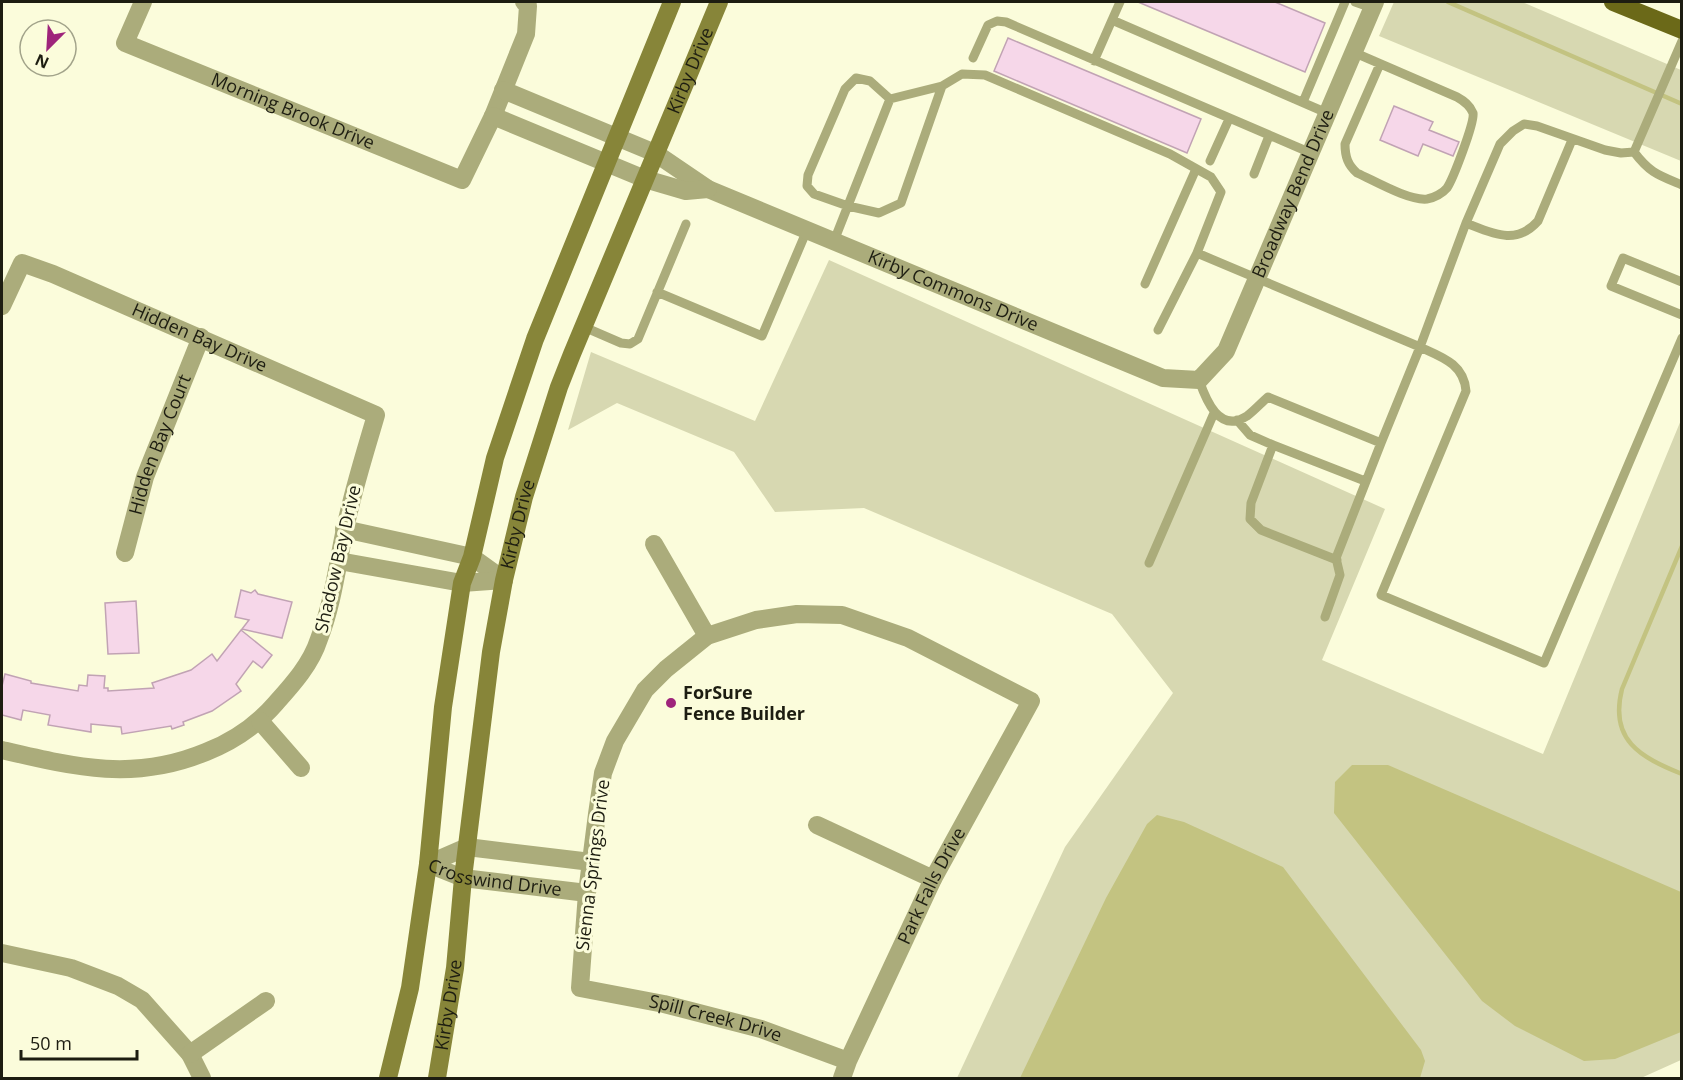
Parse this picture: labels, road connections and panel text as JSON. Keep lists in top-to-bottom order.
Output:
{
  "streets": {
    "main road": ["Kirby Drive"],
    "street": [
      "Morning Brook Drive",
      "Broadway Bend Drive",
      "Kirby Commons Drive",
      "Hidden Bay Drive",
      "Hidden Bay Court",
      "Shadow Bay Drive",
      "Sienna Springs Drive",
      "Crosswind Drive",
      "Park Falls Drive",
      "Spill Creek Drive"
    ]
  },
  "crossings": [
    ["Kirby Drive", "Kirby Commons Drive"],
    ["Kirby Drive", "Crosswind Drive"],
    ["Morning Brook Drive", "Kirby Commons Drive"],
    ["Broadway Bend Drive", "Kirby Commons Drive"],
    ["Hidden Bay Drive", "Hidden Bay Court"],
    ["Hidden Bay Drive", "Shadow Bay Drive"],
    ["Sienna Springs Drive", "Crosswind Drive"],
    ["Sienna Springs Drive", "Park Falls Drive"],
    ["Sienna Springs Drive", "Spill Creek Drive"],
    ["Park Falls Drive", "Spill Creek Drive"]
  ],
  "places": ["ForSure Fence Builder"],
  "scale_bar": "50 m",
  "north": "bottom left"
}
